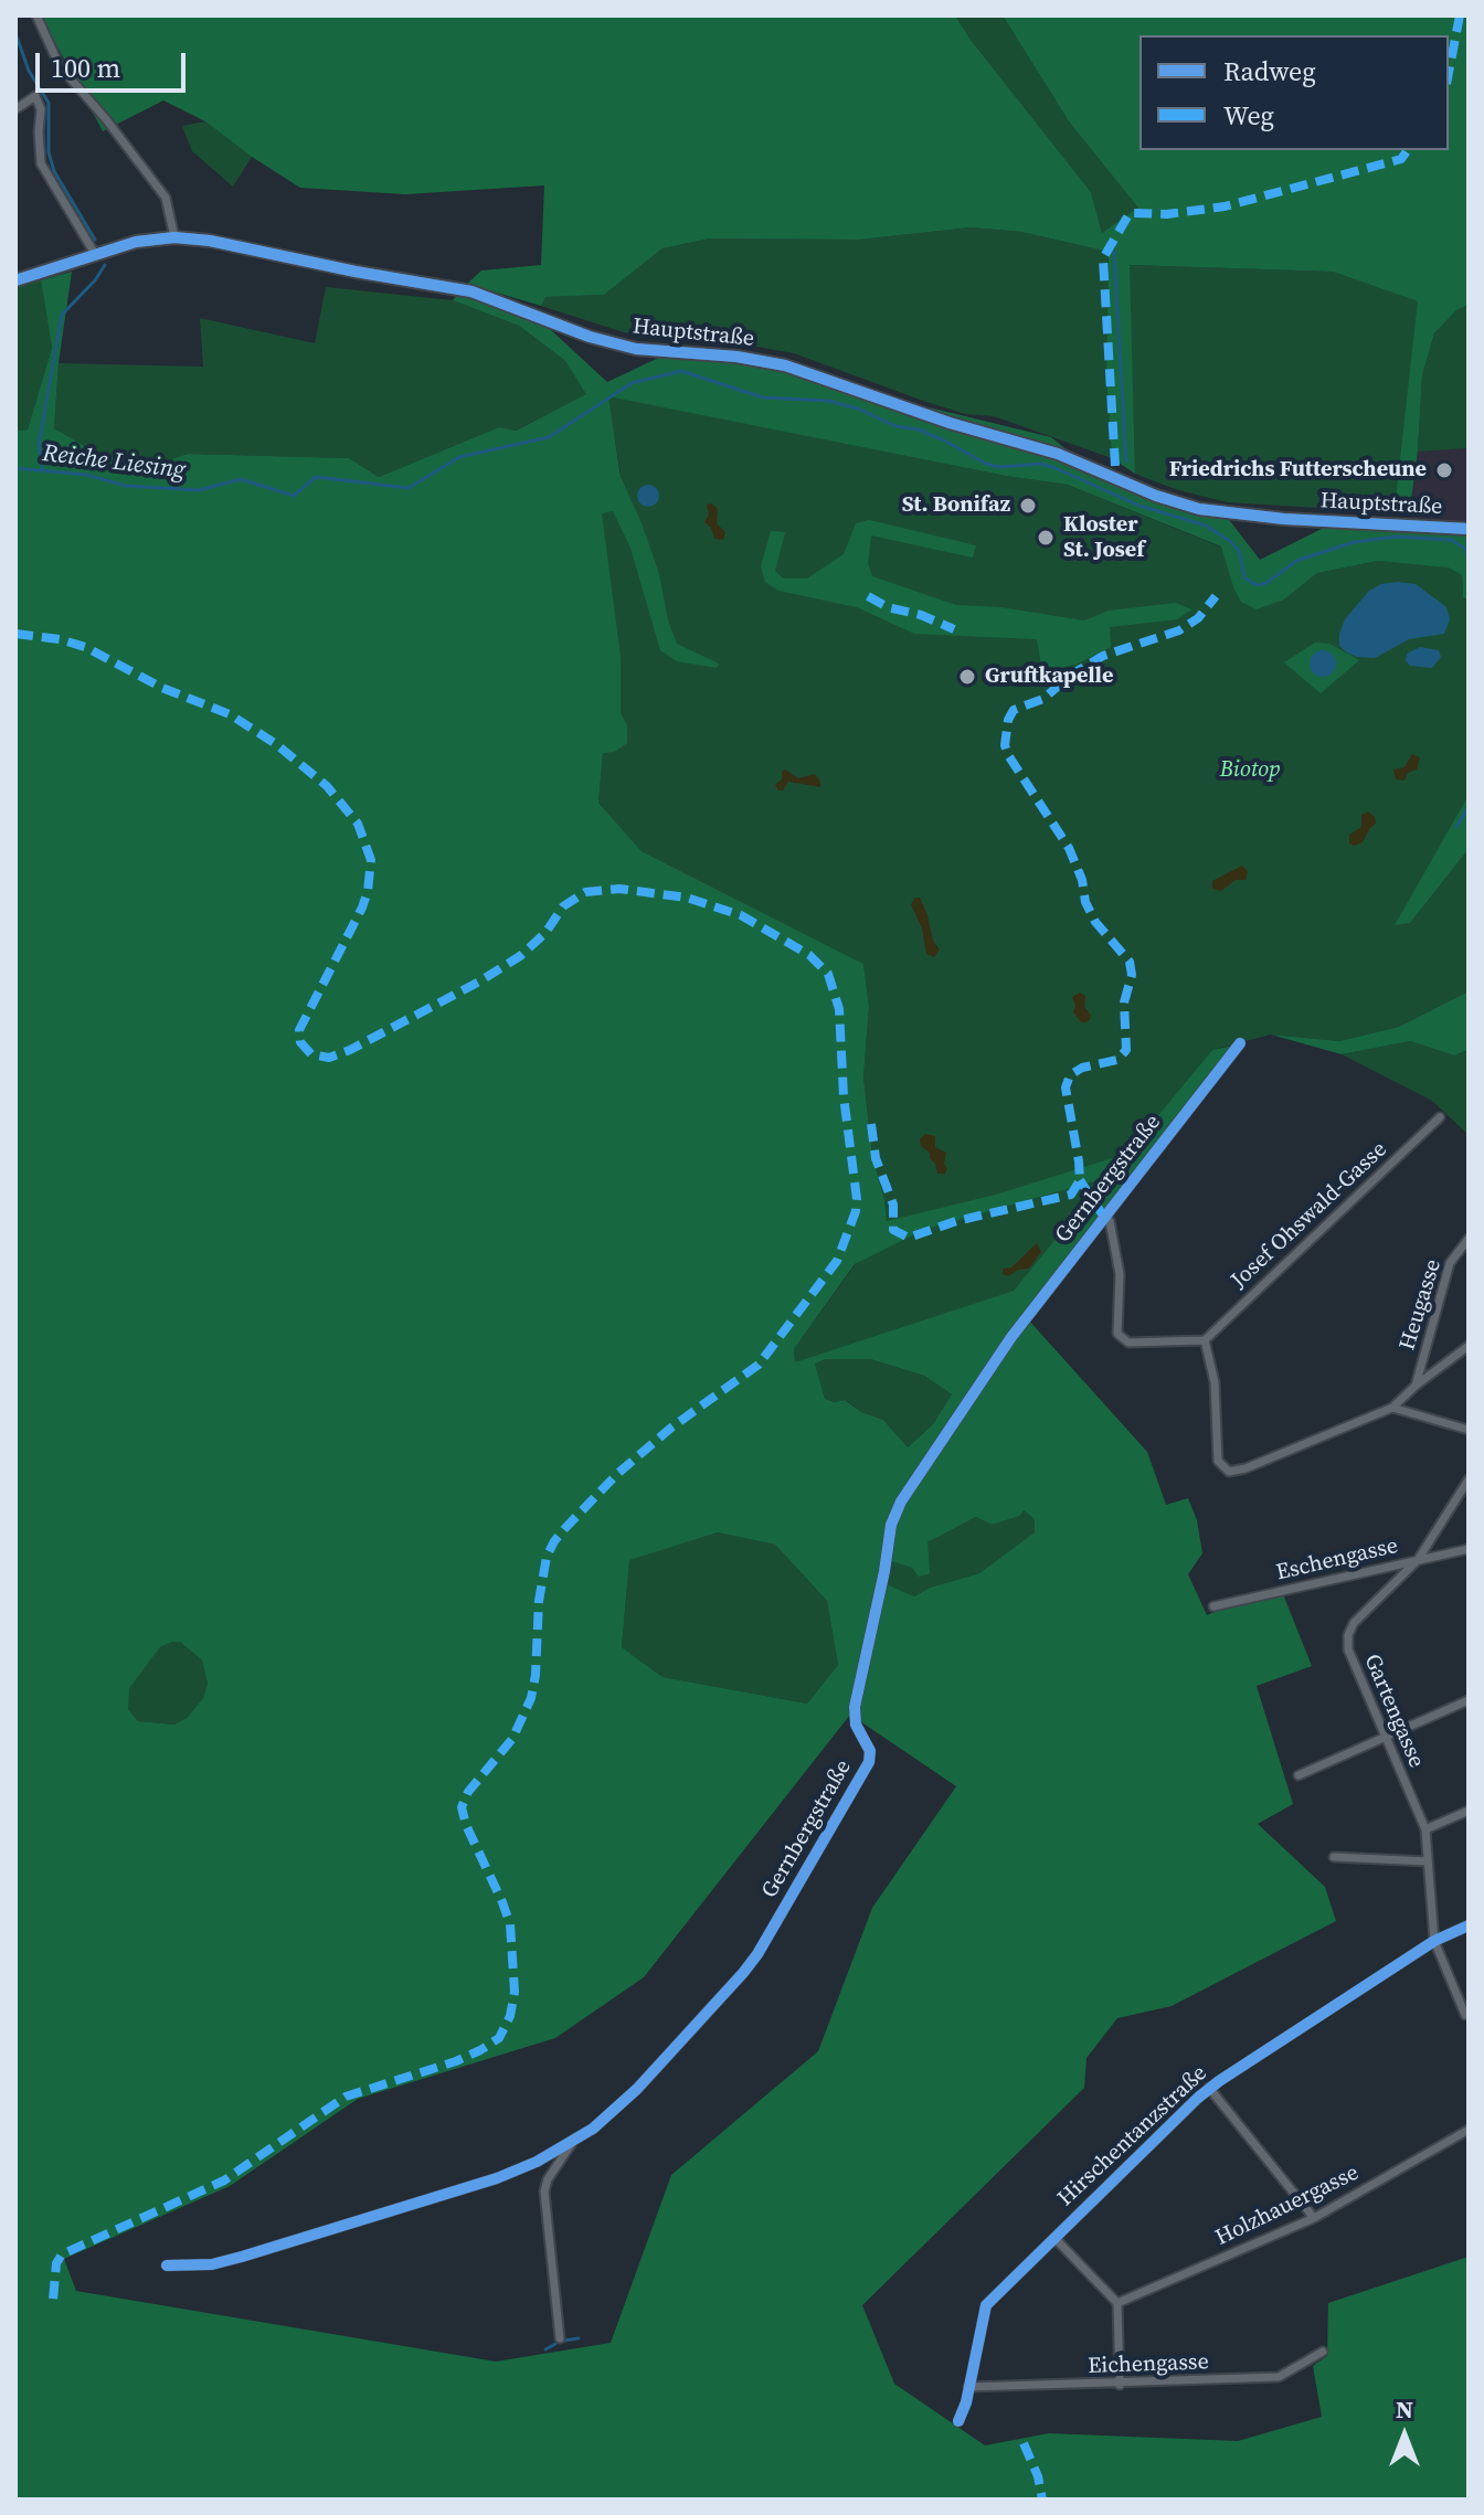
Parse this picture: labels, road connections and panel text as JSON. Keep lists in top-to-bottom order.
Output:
{
  "streets": {
    "main road": ["Hauptstraße"],
    "street": [
      "Gernbergstraße",
      "Josef Ohswald-Gasse",
      "Heugasse",
      "Eschengasse",
      "Gartengasse",
      "Hirschentanzstraße",
      "Holzhauergasse",
      "Eichengasse"
    ]
  },
  "crossings": [
    ["Eschengasse", "Gartengasse"],
    ["Gartengasse", "Hirschentanzstraße"],
    ["Hirschentanzstraße", "Eichengasse"]
  ],
  "water": ["Reiche Liesing"],
  "parks": ["Biotop"],
  "places": [
    "Friedrichs Futterscheune",
    "St. Bonifaz",
    "Kloster St. Josef",
    "Gruftkapelle"
  ],
  "legend": ["Radweg", "Weg"],
  "scale_bar": "100 m",
  "north": "top"
}
